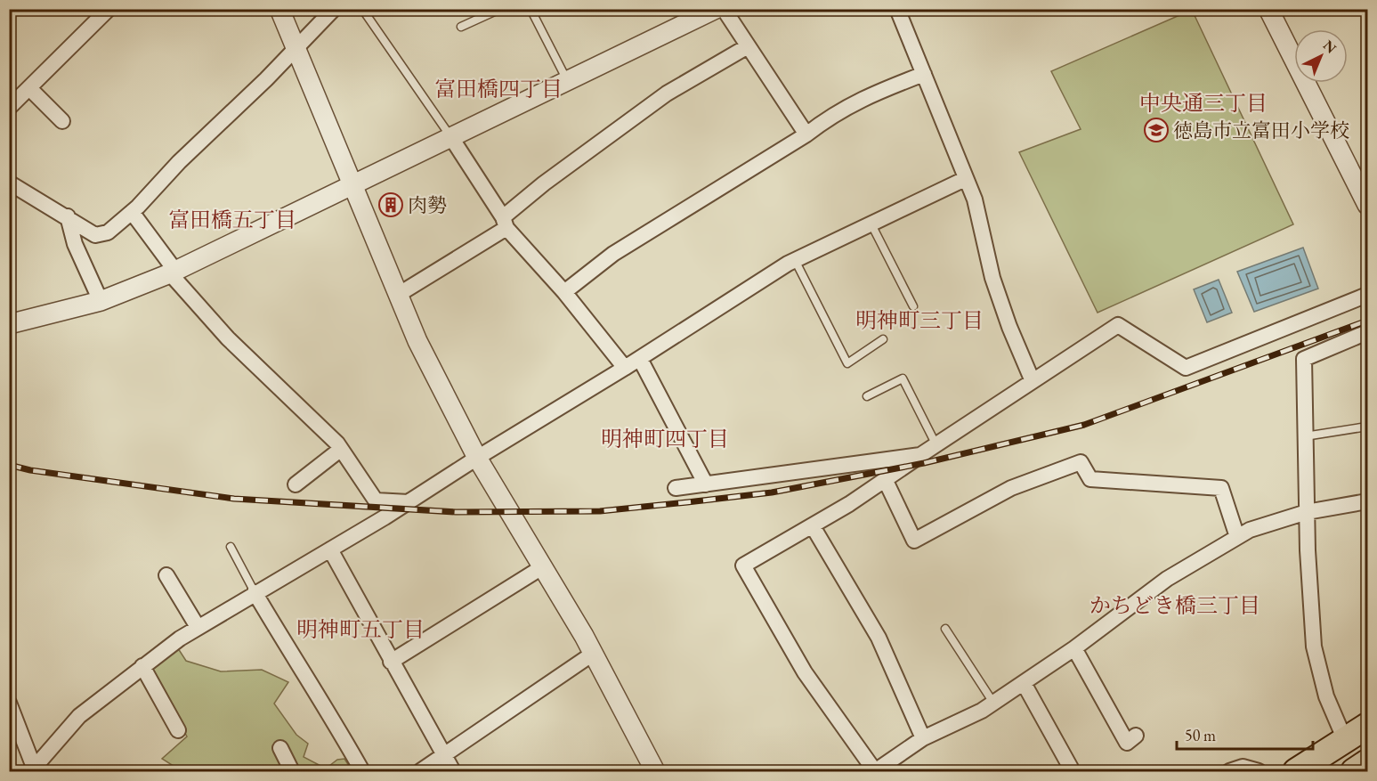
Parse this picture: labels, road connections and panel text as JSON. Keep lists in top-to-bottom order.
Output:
{
  "districts": [
    "富田橋四丁目",
    "中央通三丁目",
    "富田橋五丁目",
    "明神町三丁目",
    "明神町四丁目",
    "かちどき橋三丁目",
    "明神町五丁目"
  ],
  "places": {
    "school or university": ["徳島市立富田小学校"],
    "building": ["肉勢"]
  },
  "scale_bar": "50 m",
  "north": "top right"
}
